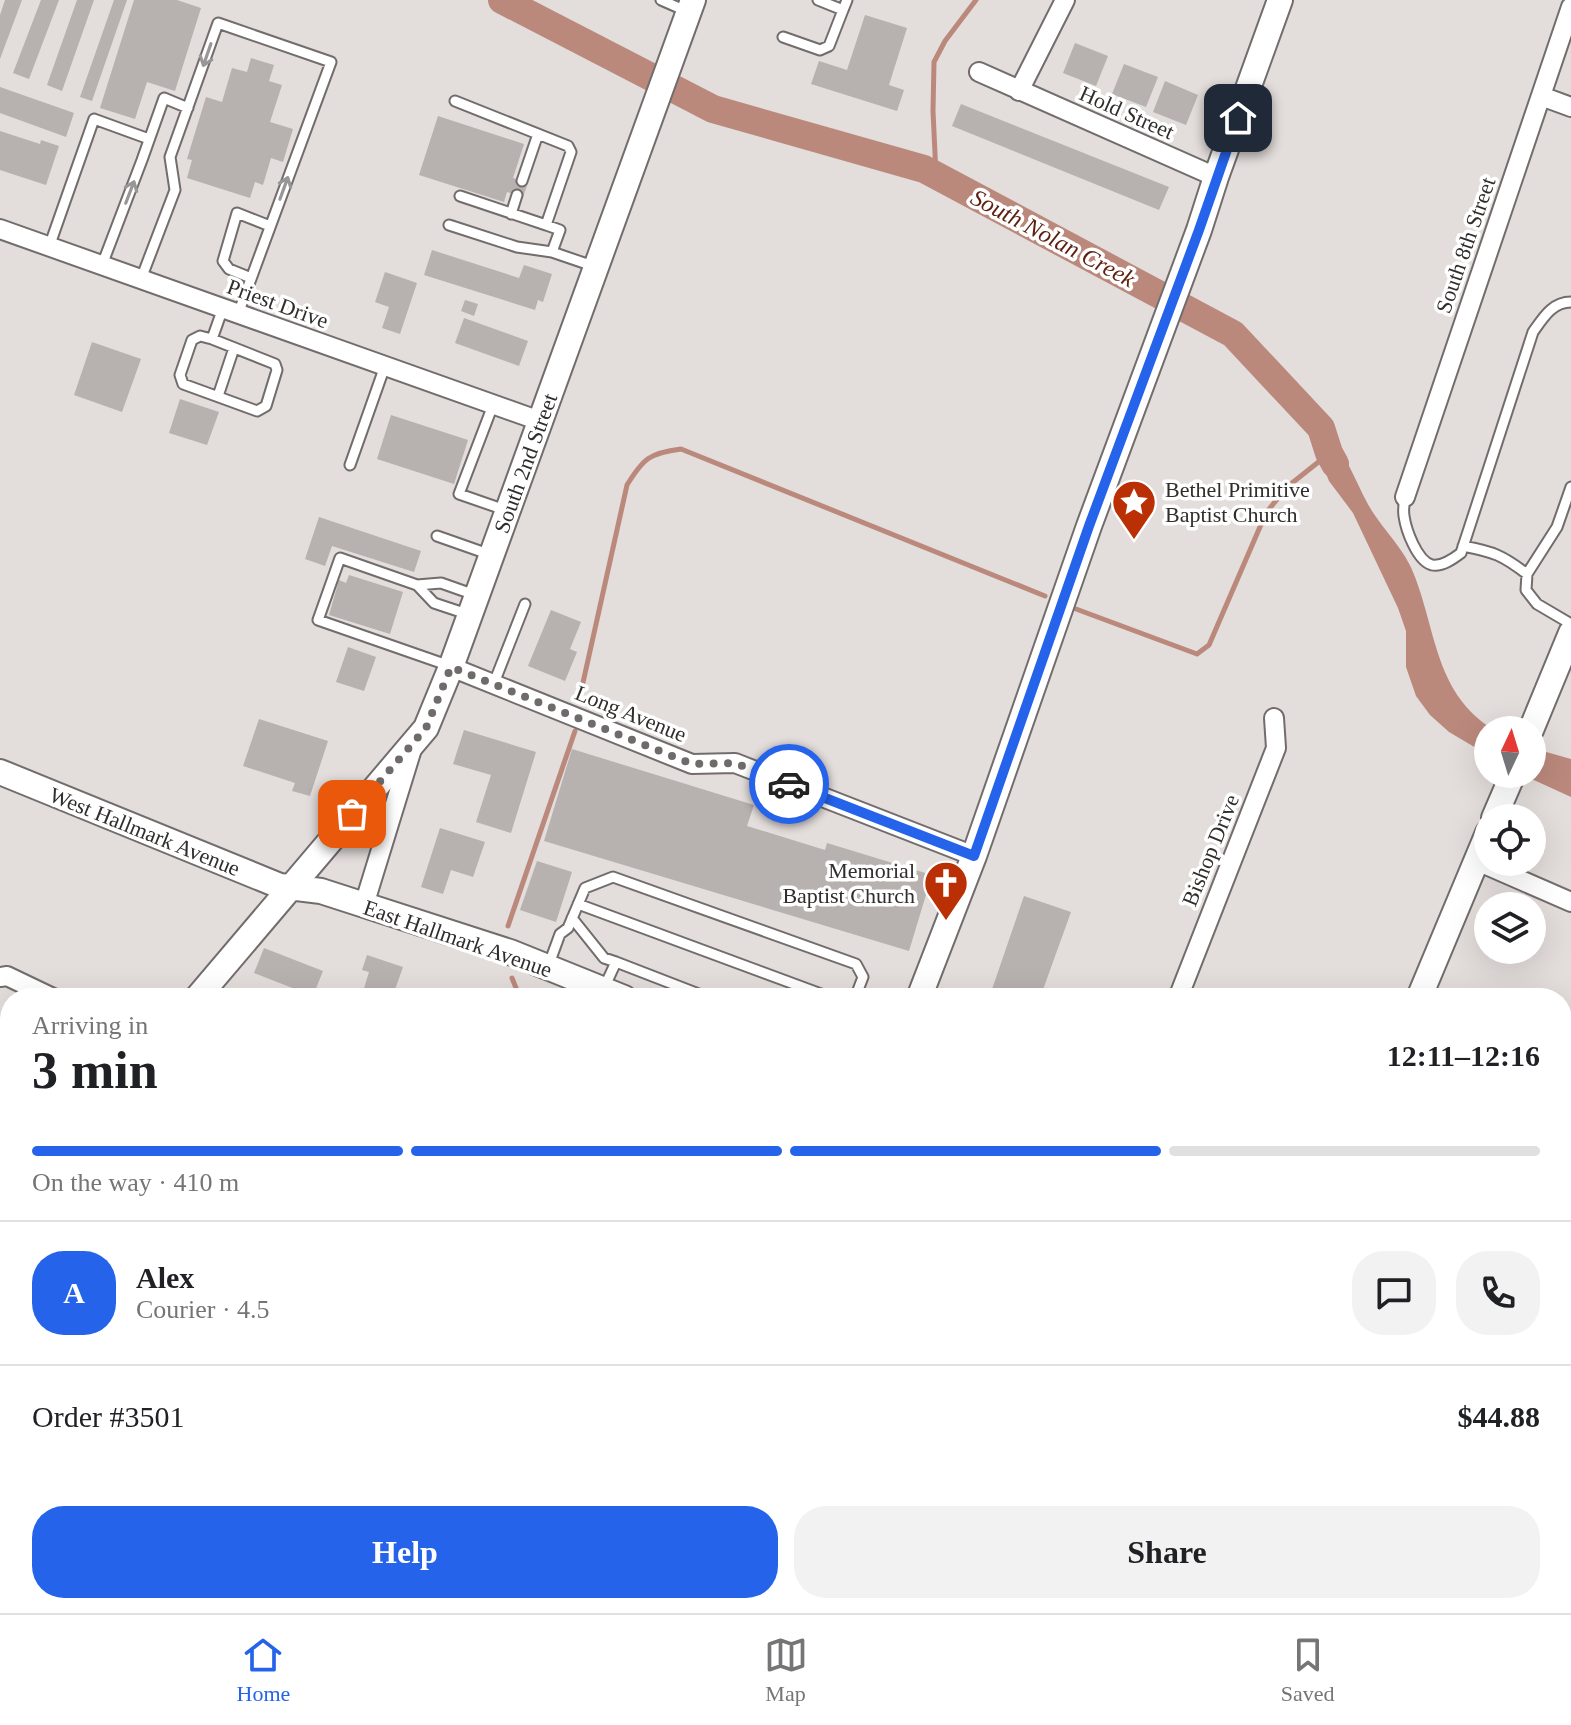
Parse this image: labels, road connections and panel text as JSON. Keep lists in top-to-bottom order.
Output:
{
  "streets": {
    "street": [
      "Hold Street",
      "South 8th Street",
      "Priest Drive",
      "South 2nd Street",
      "Long Avenue",
      "West Hallmark Avenue",
      "Bishop Drive",
      "East Hallmark Avenue"
    ]
  },
  "crossings": [
    ["Priest Drive", "South 2nd Street"],
    ["South 2nd Street", "Long Avenue"],
    ["South 2nd Street", "West Hallmark Avenue"],
    ["South 2nd Street", "East Hallmark Avenue"],
    ["West Hallmark Avenue", "East Hallmark Avenue"]
  ],
  "water": ["South Nolan Creek"],
  "places": {
    "place": ["Bethel Primitive Baptist Church"],
    "church": ["Memorial Baptist Church"]
  },
  "north": "top",
  "page": {
    "heading": ["3 min", "Arriving in", "12:11–12:16"],
    "panel": [
      "Alex",
      "Courier · 4.5",
      "Order #3501",
      "$44.88"
    ],
    "bar": "On the way · 410 m",
    "round": "A",
    "buttons": ["Help", "Share"],
    "tabs": ["Home", "Map", "Saved"]
  }
}
